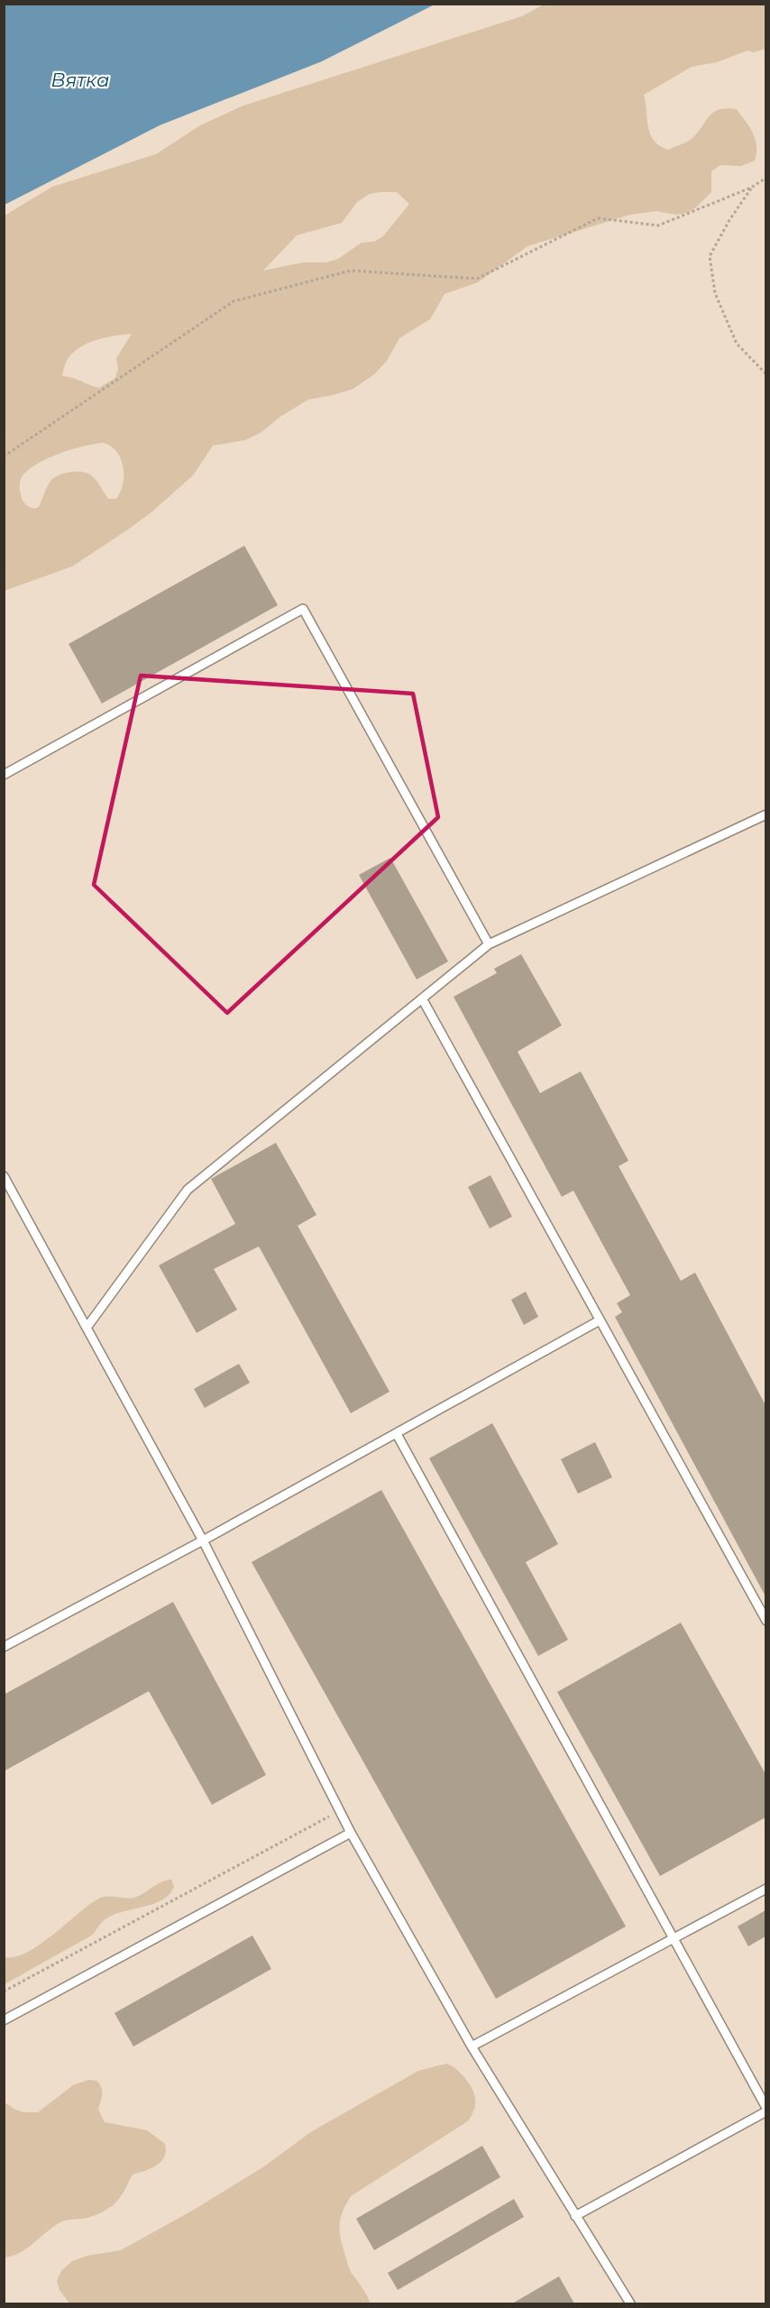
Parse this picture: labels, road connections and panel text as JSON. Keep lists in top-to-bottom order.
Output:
{
  "water": ["Вятка"]
}
